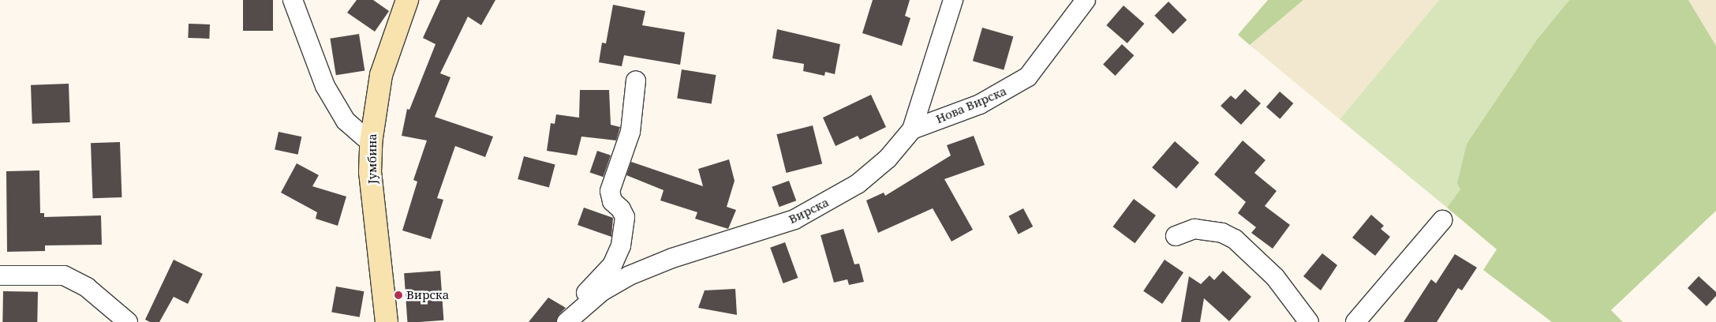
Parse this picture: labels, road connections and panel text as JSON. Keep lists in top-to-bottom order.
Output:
{
  "streets": {
    "street": ["Нова Вирска", "Јумбина", "Вирска"]
  },
  "crossings": [
    ["Нова Вирска", "Вирска"]
  ],
  "places": ["Вирска"]
}
